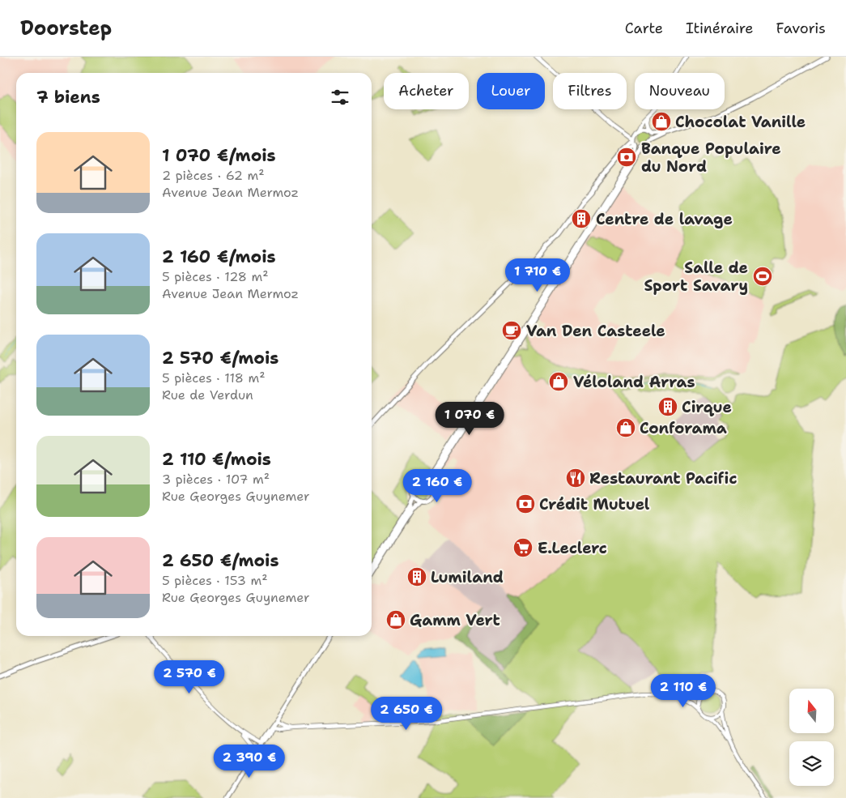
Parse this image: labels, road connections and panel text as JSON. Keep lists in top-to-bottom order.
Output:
{
  "places": {
    "shop": [
      "Chocolat Vanille",
      "Véloland Arras",
      "Conforama",
      "Gamm Vert"
    ],
    "bank": ["Banque Populaire du Nord", "Crédit Mutuel"],
    "building": ["Centre de lavage", "Cirque", "Lumiland"],
    "sports": ["Salle de Sport Savary"],
    "cafe": ["Van Den Casteele"],
    "restaurant": ["Restaurant Pacific"],
    "supermarket": ["E.Leclerc"]
  },
  "north": "top",
  "page": {
    "header": "Doorstep",
    "nav": ["Carte", "Itinéraire", "Favoris"],
    "chip": [
      "Acheter",
      "Louer",
      "Filtres",
      "Nouveau"
    ],
    "heading": "7 biens",
    "list": [
      {
        "name": "1 070 €/mois",
        "note": "2 pièces · 62 m² · Avenue Jean Mermoz"
      },
      {
        "name": "2 160 €/mois",
        "note": "5 pièces · 128 m² · Avenue Jean Mermoz"
      },
      {
        "name": "2 570 €/mois",
        "note": "5 pièces · 118 m² · Rue de Verdun"
      },
      {
        "name": "2 110 €/mois",
        "note": "3 pièces · 107 m² · Rue Georges Guynemer"
      },
      {
        "name": "2 650 €/mois",
        "note": "5 pièces · 153 m² · Rue Georges Guynemer"
      }
    ],
    "price": [
      "1 710 €",
      "1 070 €",
      "2 160 €",
      "2 570 €",
      "2 110 €",
      "2 650 €",
      "2 390 €"
    ]
  }
}
